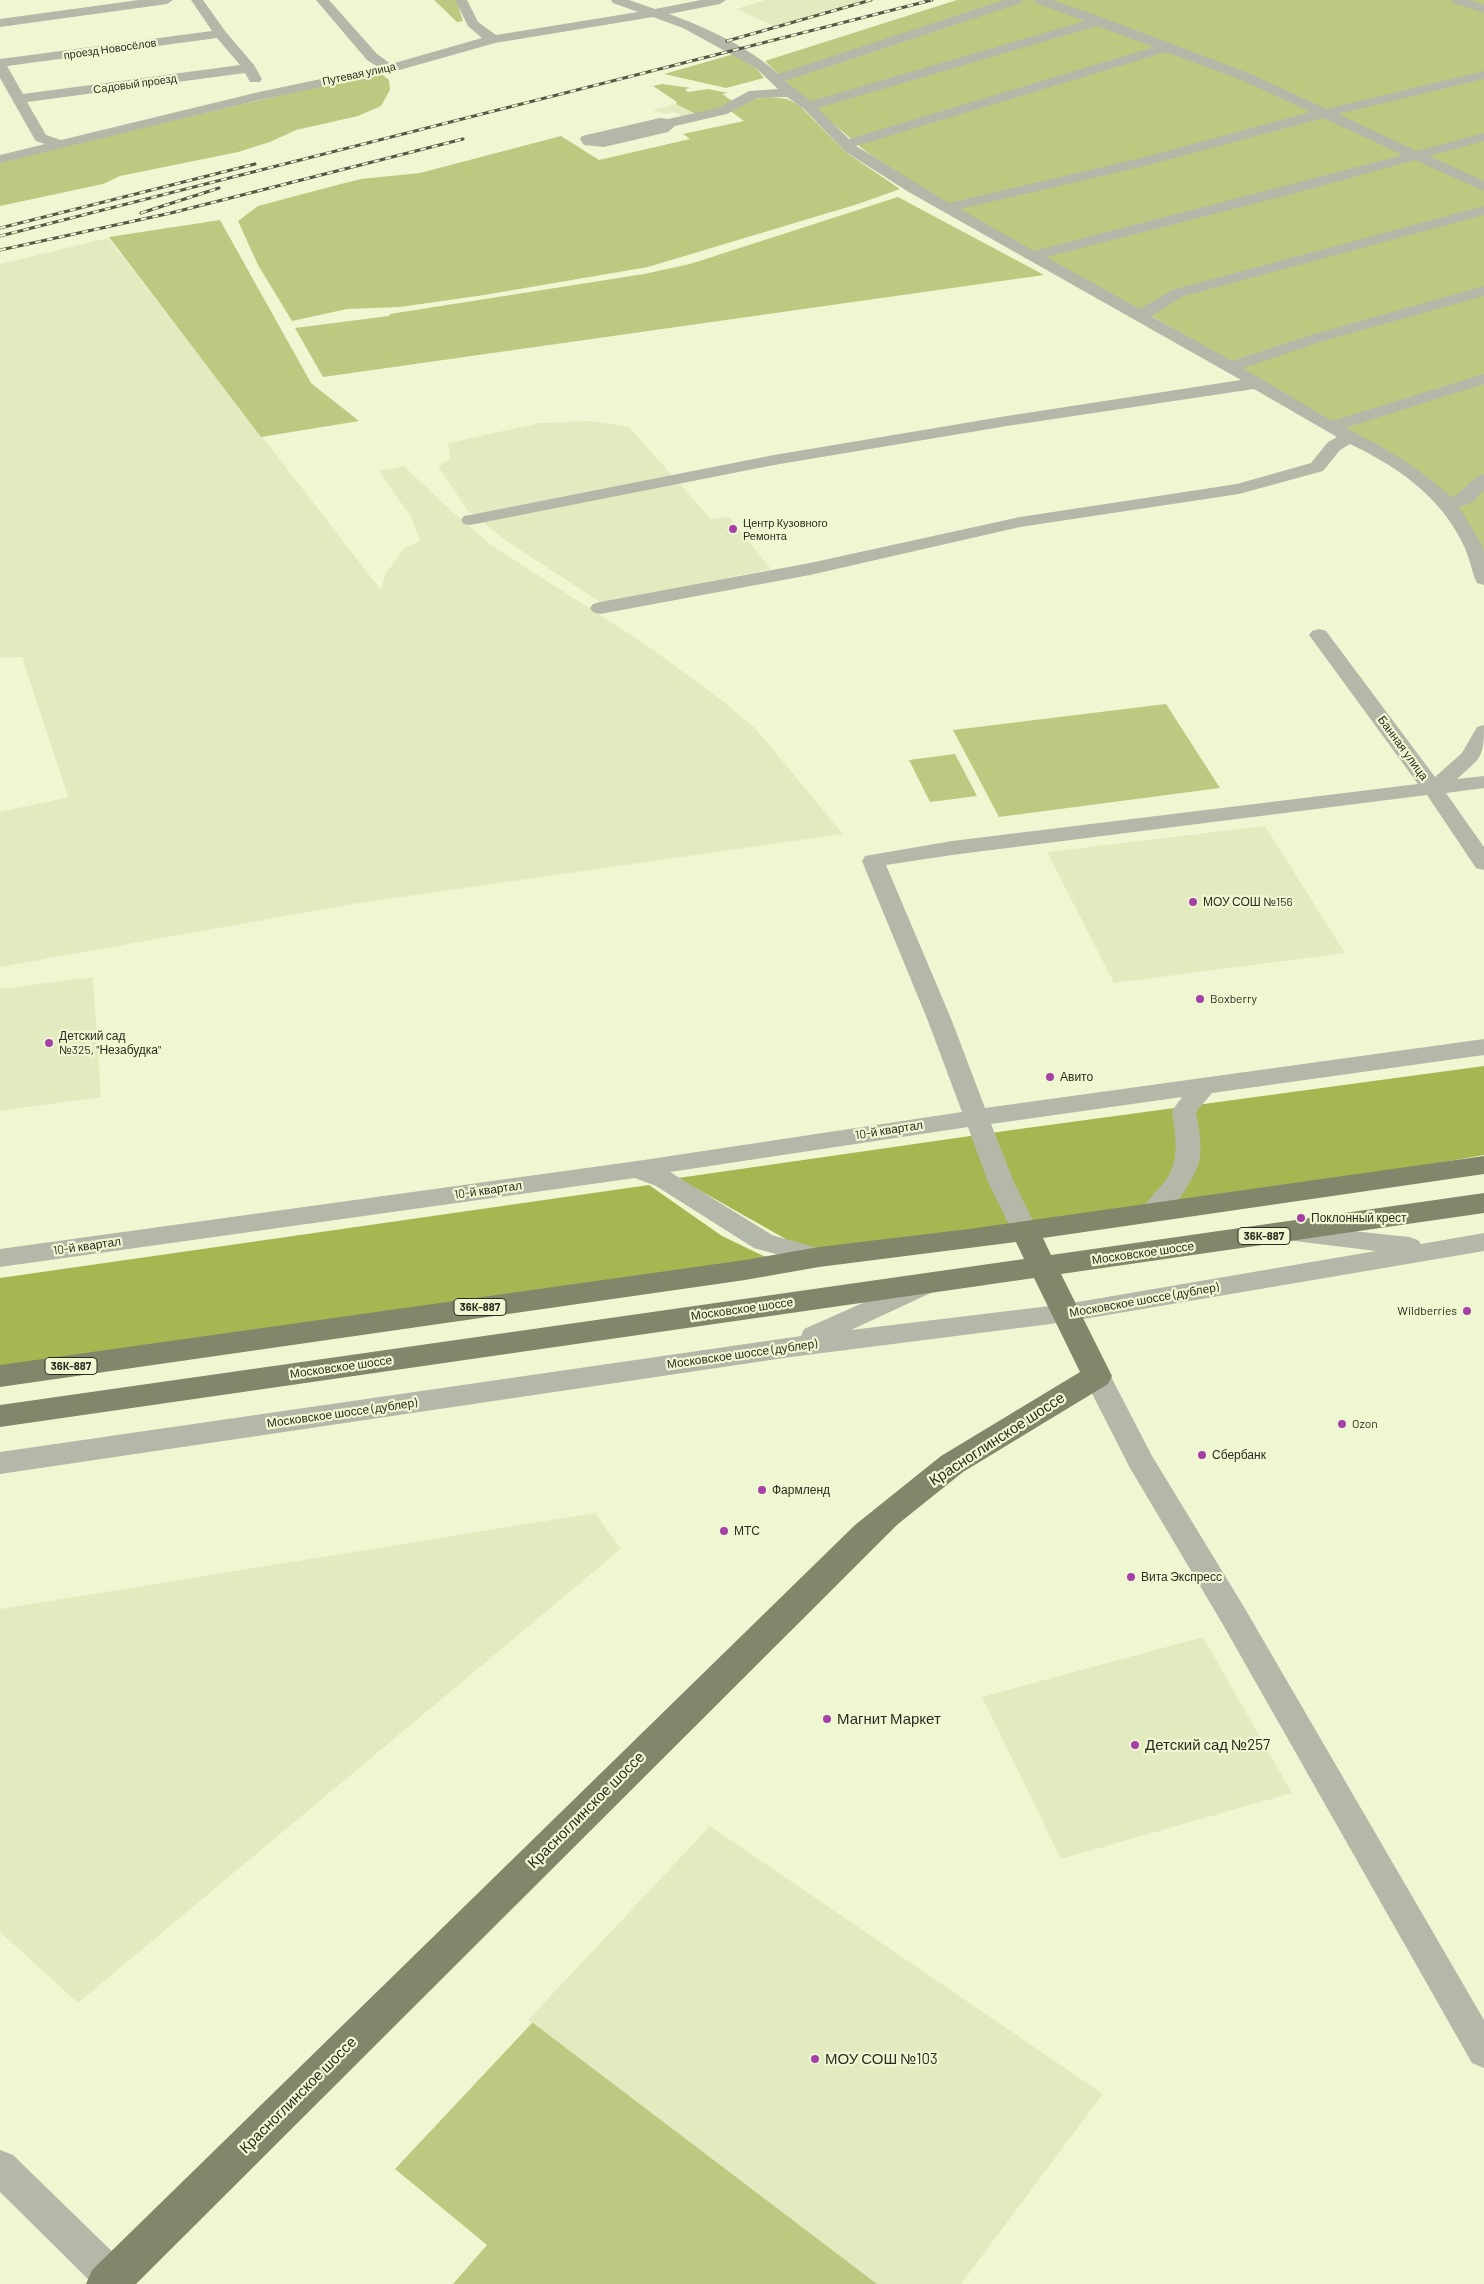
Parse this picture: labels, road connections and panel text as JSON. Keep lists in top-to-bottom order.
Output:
{
  "streets": {
    "main road": ["36К-887", "Московское шоссе", "Красноглинское шоссе"],
    "street": [
      "проезд Новосёлов",
      "Путевая улица",
      "Садовый проезд",
      "Банная улица",
      "10-й квартал",
      "Московское шоссе (дублер)"
    ]
  },
  "places": [
    "Центр Кузовного Ремонта",
    "МОУ СОШ №156",
    "Boxberry",
    "Детский сад №325, \"Незабудка\"",
    "Авито",
    "Поклонный крест",
    "Wildberries",
    "Ozon",
    "Сбербанк",
    "Фармленд",
    "МТС",
    "Вита Экспресс",
    "Магнит Маркет",
    "Детский сад №257",
    "МОУ СОШ №103"
  ]
}
